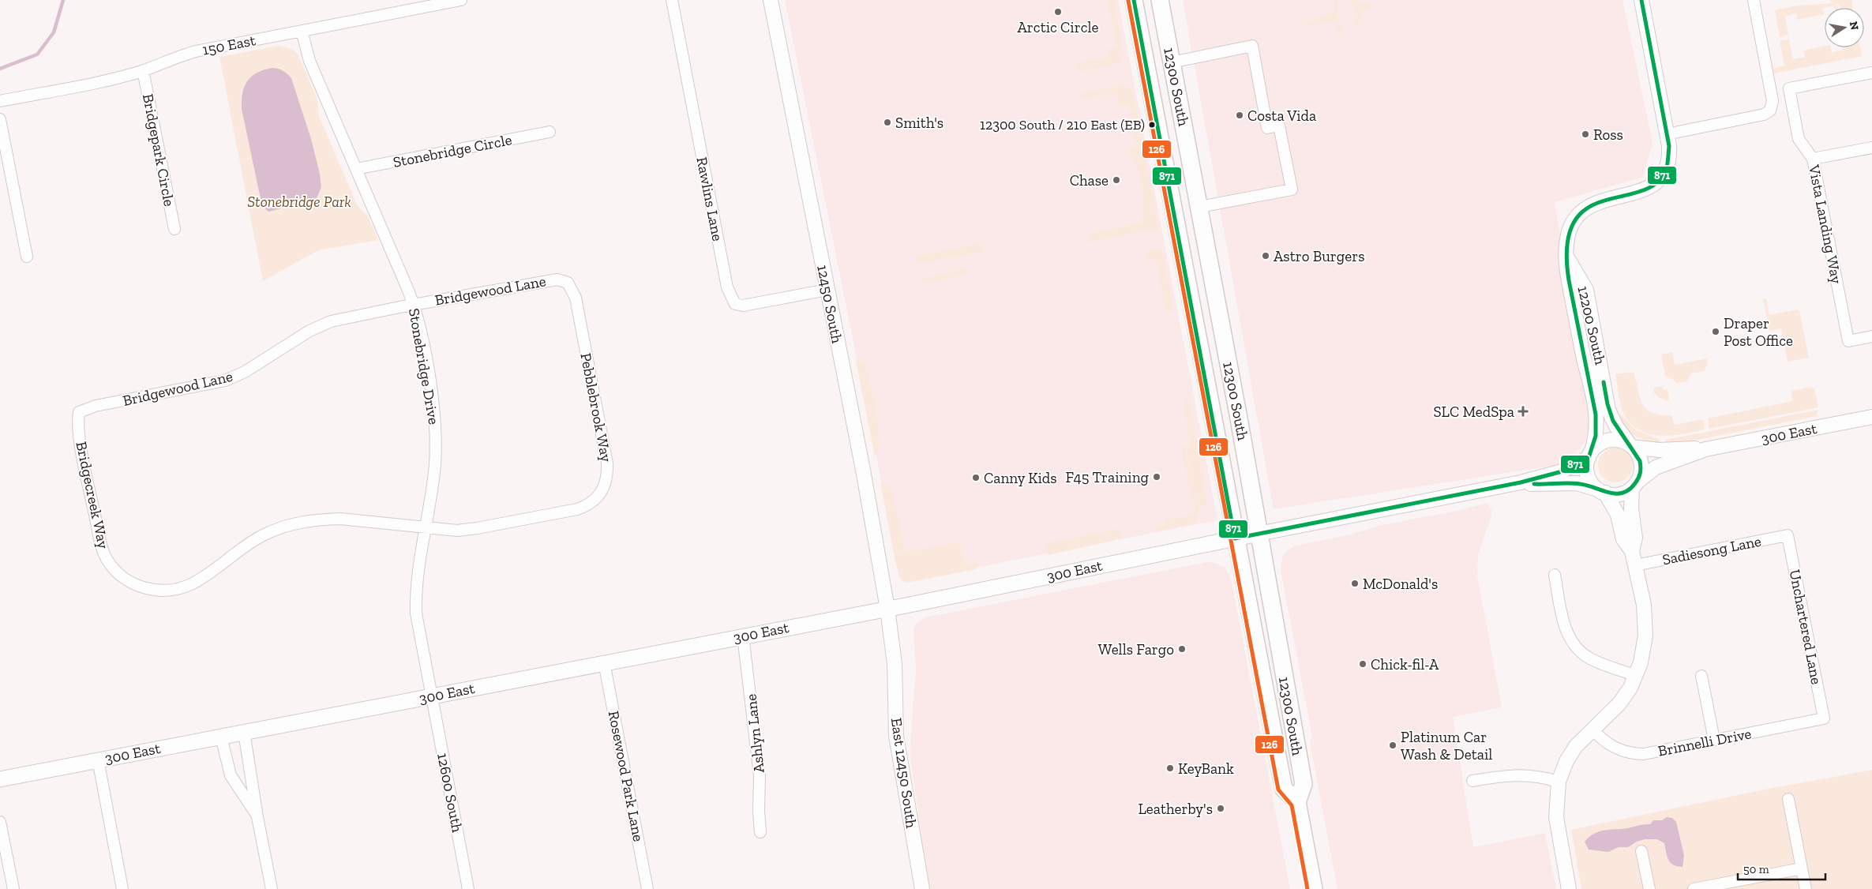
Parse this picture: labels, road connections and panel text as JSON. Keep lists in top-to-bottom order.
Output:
{
  "streets": {
    "main road": ["12300 South", "300 East"],
    "street": [
      "150 East",
      "Bridgepark Circle",
      "Stonebridge Circle",
      "Rawlins Lane",
      "Vista Landing Way",
      "Bridgewood Lane",
      "12450 South",
      "12200 South",
      "Stonebridge Drive",
      "Pebblebrook Way",
      "Bridgecreek Way",
      "Sadiesong Lane",
      "Unchartered Lane",
      "Ashlyn Lane",
      "Brinnelli Drive",
      "East 12450 South",
      "Rosewood Park Lane",
      "12600 South"
    ]
  },
  "crossings": [
    ["150 East", "Bridgepark Circle"],
    ["150 East", "Stonebridge Drive"],
    ["12300 South", "300 East"],
    ["Stonebridge Circle", "Stonebridge Drive"],
    ["Rawlins Lane", "12450 South"],
    ["Bridgewood Lane", "Stonebridge Drive"],
    ["Bridgewood Lane", "Pebblebrook Way"],
    ["Bridgewood Lane", "Bridgecreek Way"],
    ["12450 South", "300 East"],
    ["12450 South", "East 12450 South"],
    ["12200 South", "300 East"],
    ["Stonebridge Drive", "Pebblebrook Way"],
    ["Stonebridge Drive", "300 East"],
    ["Stonebridge Drive", "Bridgecreek Way"],
    ["Stonebridge Drive", "12600 South"],
    ["Pebblebrook Way", "Bridgecreek Way"],
    ["300 East", "Ashlyn Lane"],
    ["300 East", "East 12450 South"],
    ["300 East", "Rosewood Park Lane"],
    ["300 East", "12600 South"],
    ["Sadiesong Lane", "Unchartered Lane"],
    ["Unchartered Lane", "Brinnelli Drive"]
  ],
  "parks": ["Stonebridge Park"],
  "places": {
    "other": [
      "Arctic Circle",
      "Costa Vida",
      "Smith's",
      "12300 South / 210 East (EB)",
      "Ross",
      "Chase",
      "Astro Burgers",
      "Draper Post Office",
      "F45 Training",
      "Canny Kids",
      "McDonald's",
      "Wells Fargo",
      "Chick-fil-A",
      "Platinum Car Wash & Detail",
      "KeyBank",
      "Leatherby's"
    ],
    "health": ["SLC MedSpa"]
  },
  "lines": ["transit line 871", "transit line 126"],
  "scale_bar": "50 m",
  "north": "right"
}
